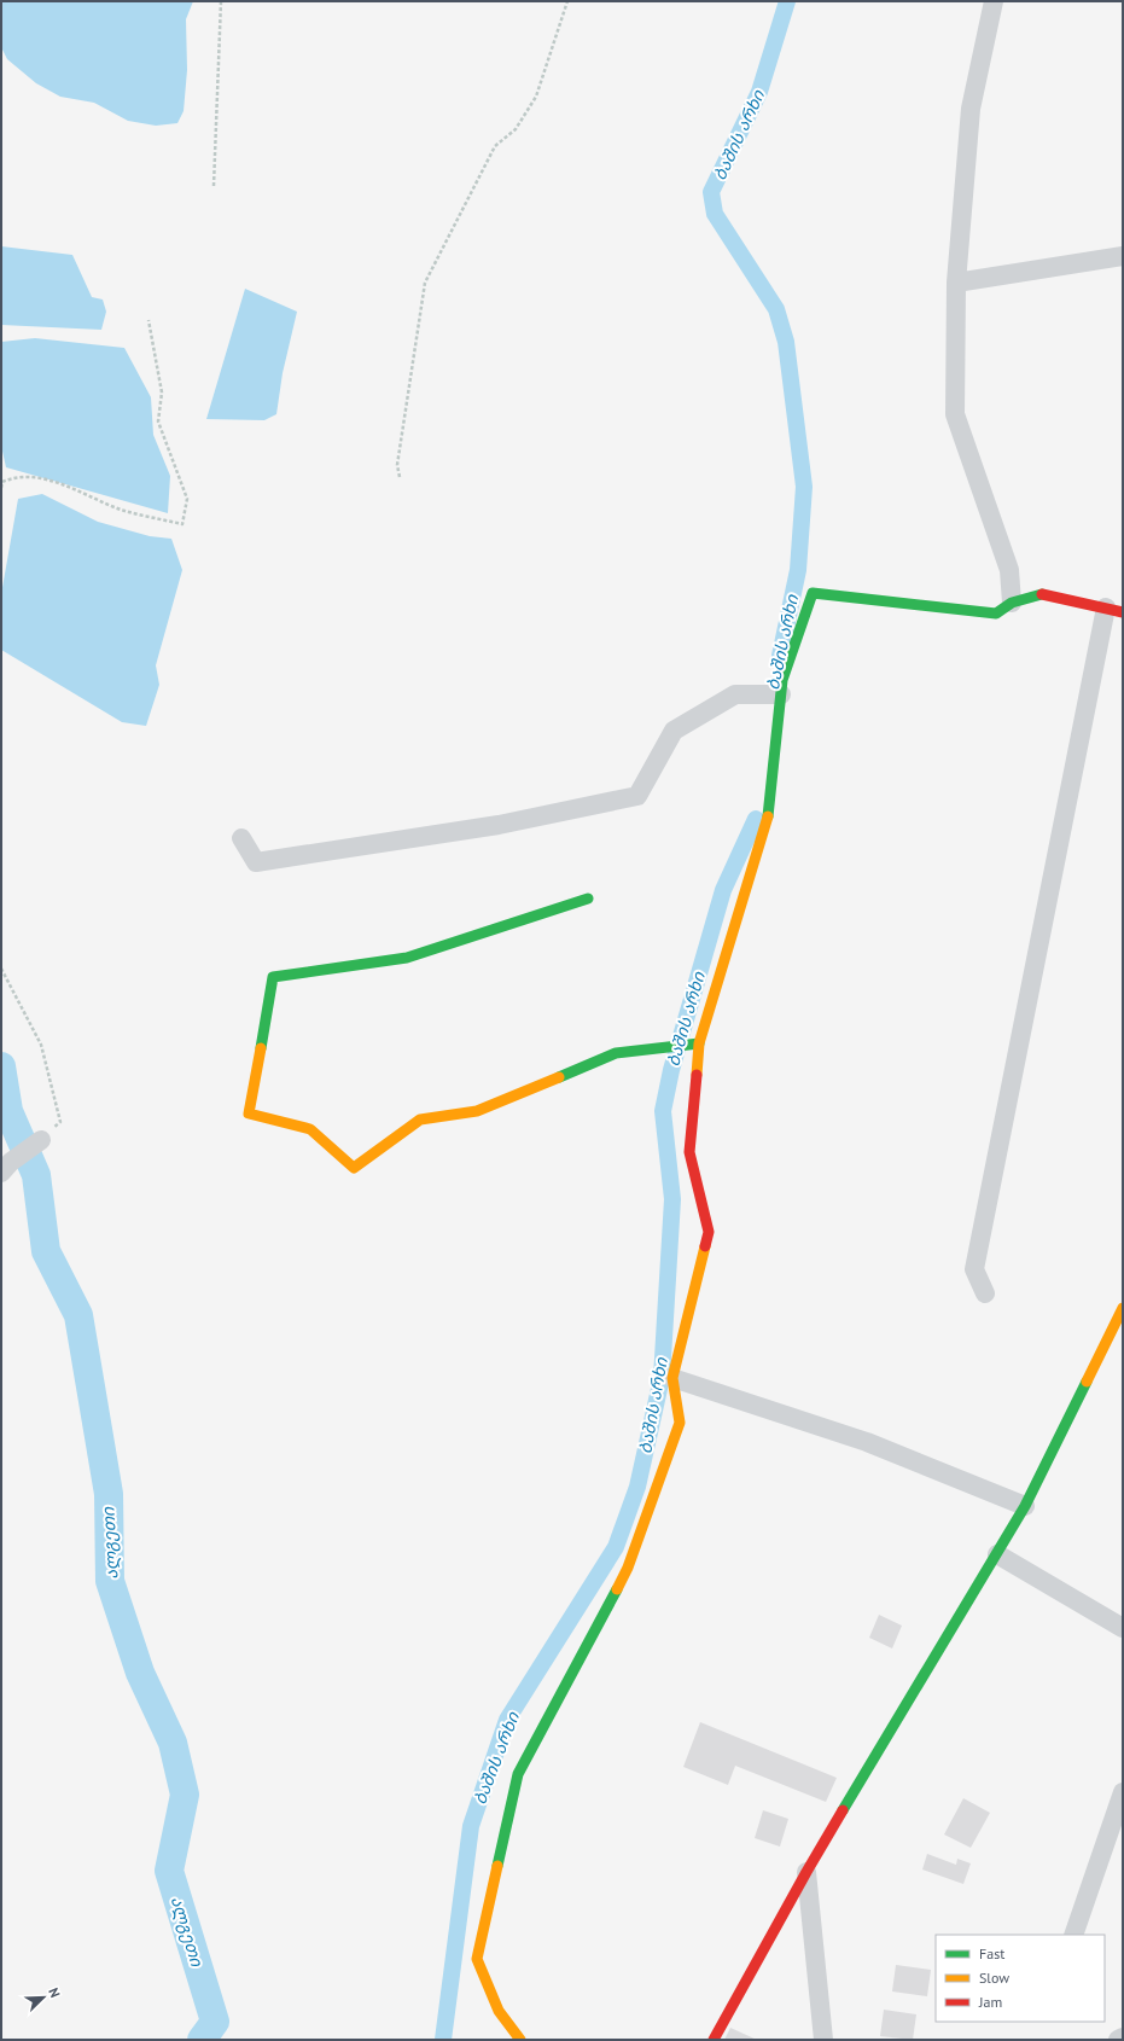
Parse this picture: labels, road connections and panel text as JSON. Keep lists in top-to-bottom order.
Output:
{
  "water": ["ბაშის არხი", "ალგეთი"],
  "legend": ["Fast", "Slow", "Jam"],
  "north": "top right"
}
